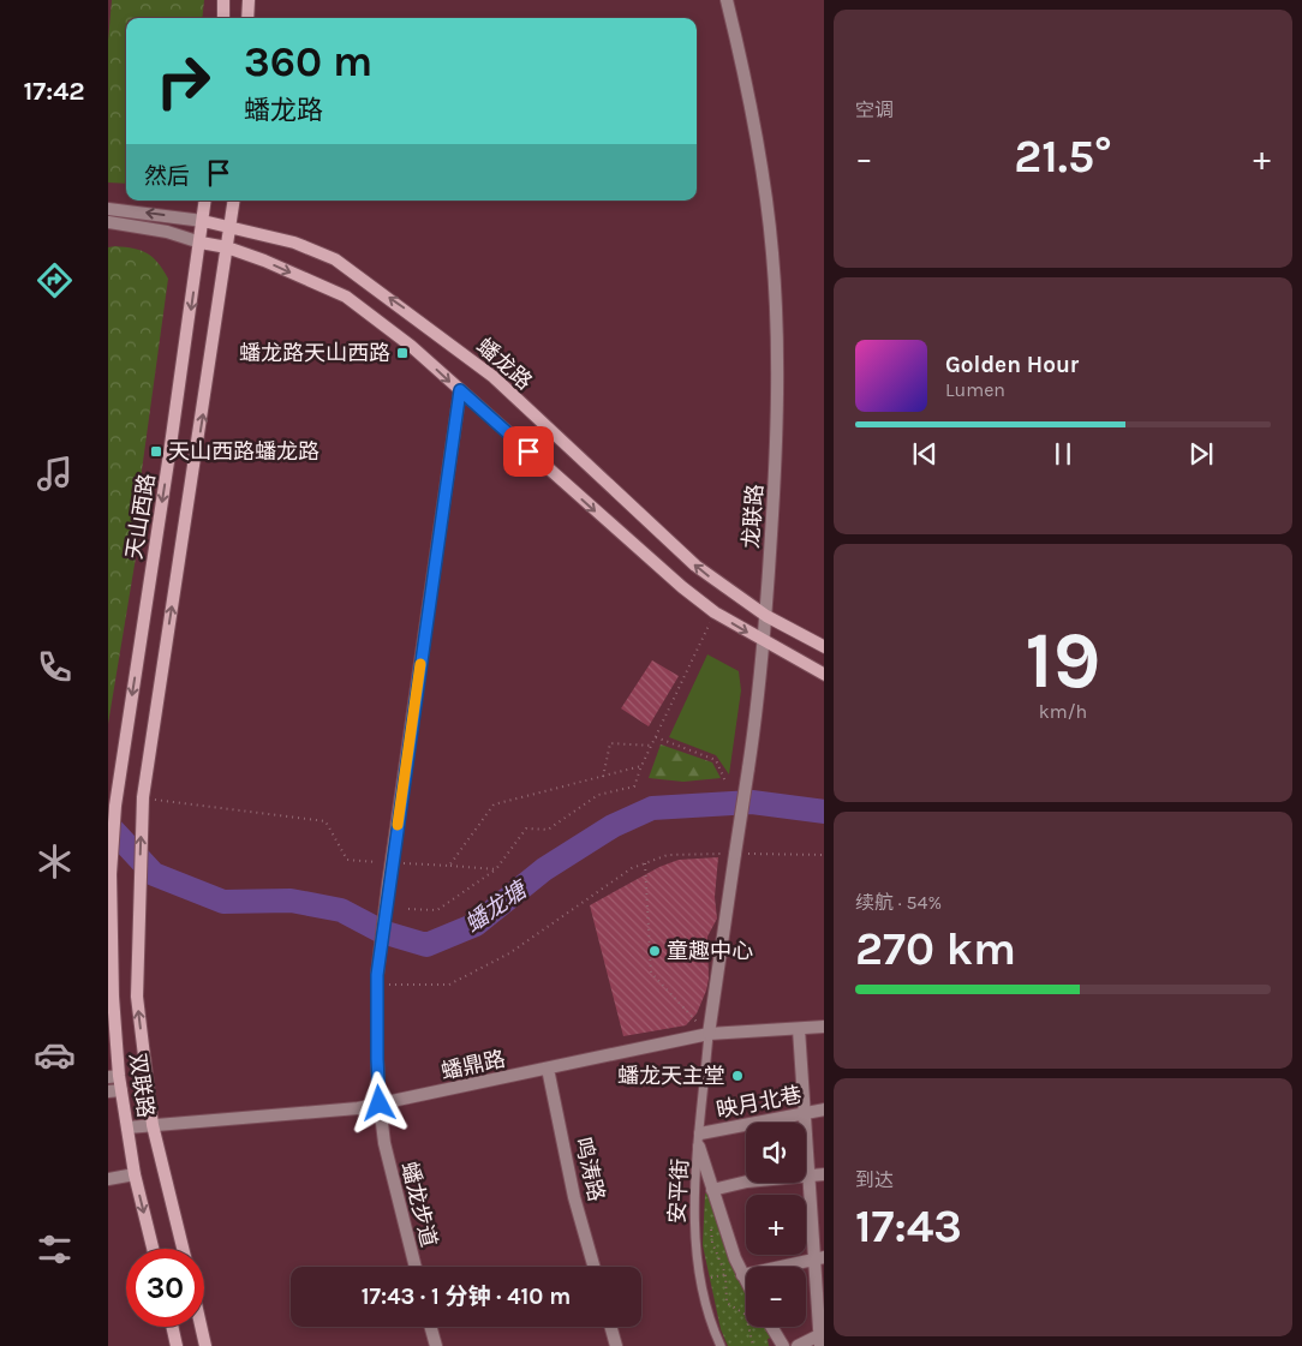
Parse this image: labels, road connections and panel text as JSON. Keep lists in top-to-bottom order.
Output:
{
  "streets": {
    "main road": ["蟠龙路", "天山西路", "双联路"],
    "street": [
      "龙联路",
      "蟠鼎路",
      "映月北巷",
      "鸣涛路",
      "蟠龙步道"
    ],
    "lane": ["安平街"]
  },
  "crossings": [
    ["蟠龙路", "天山西路"],
    ["蟠龙路", "龙联路"],
    ["天山西路", "双联路"],
    ["龙联路", "蟠鼎路"],
    ["龙联路", "安平街"],
    ["蟠鼎路", "双联路"],
    ["蟠鼎路", "鸣涛路"],
    ["蟠鼎路", "安平街"],
    ["蟠鼎路", "蟠龙步道"],
    ["映月北巷", "安平街"]
  ],
  "water": ["蟠龙塘"],
  "places": {
    "transit": ["蟠龙路天山西路", "天山西路蟠龙路"],
    "other": ["童趣中心", "蟠龙天主堂"]
  },
  "page": {
    "tabs": "17:42",
    "tile": [
      "空调",
      ["19", "km/h"],
      ["续航 · 54%", "270 km"],
      ["到达", "17:43"]
    ],
    "turn": ["360 m", "蟠龙路"],
    "heat": ["−", "21.5°", "+"],
    "then": "然后",
    "song": ["Golden Hour", "Lumen"],
    "map_buttons": ["+", "−"],
    "limit": "30",
    "trip": "17:43 · 1 分钟 · 410 m"
  }
}
